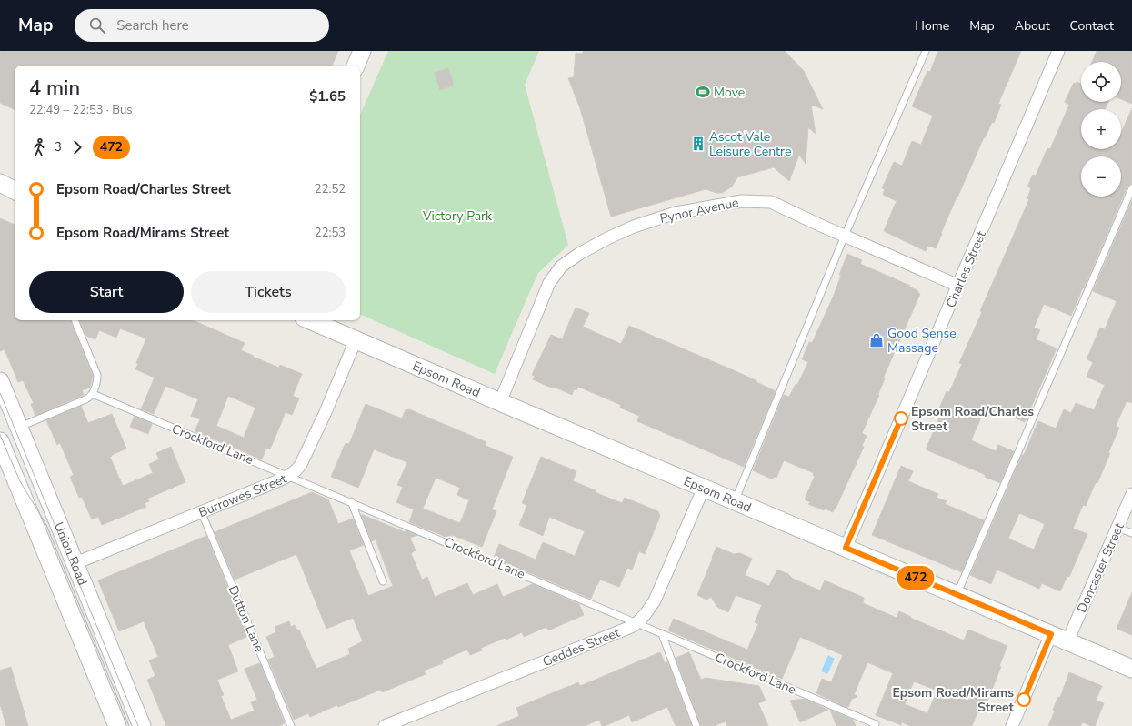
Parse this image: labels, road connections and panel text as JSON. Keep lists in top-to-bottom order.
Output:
{
  "streets": {
    "main road": ["Epsom Road", "Burrowes Street", "Union Road"],
    "street": [
      "Pynor Avenue",
      "Charles Street",
      "Doncaster Street",
      "Geddes Street"
    ],
    "lane": ["Crockford Lane", "Dutton Lane"]
  },
  "crossings": [
    ["Pynor Avenue", "Charles Street"],
    ["Pynor Avenue", "Epsom Road"],
    ["Charles Street", "Epsom Road"],
    ["Epsom Road", "Burrowes Street"],
    ["Epsom Road", "Doncaster Street"],
    ["Epsom Road", "Geddes Street"],
    ["Crockford Lane", "Burrowes Street"],
    ["Crockford Lane", "Geddes Street"],
    ["Burrowes Street", "Union Road"],
    ["Burrowes Street", "Dutton Lane"]
  ],
  "parks": ["Victory Park"],
  "places": {
    "sports": ["Move"],
    "building": ["Ascot Vale Leisure Centre"],
    "shop": ["Good Sense Massage"],
    "other": ["Epsom Road/Charles Street", "Epsom Road/Mirams Street"]
  },
  "lines": ["bus line 472"],
  "page": {
    "header": "Map",
    "search": "Search here",
    "nav": [
      "Home",
      "Map",
      "About",
      "Contact"
    ],
    "on_map": "472",
    "map_buttons": ["+", "−"],
    "heading": ["4 min", "22:49 – 22:53 · Bus", "$1.65"],
    "legs": ["3", "472"],
    "list": [
      {
        "name": "Epsom Road/Charles Street",
        "value": "22:52"
      },
      {
        "name": "Epsom Road/Mirams Street",
        "value": "22:53"
      }
    ],
    "buttons": ["Start", "Tickets"]
  }
}
